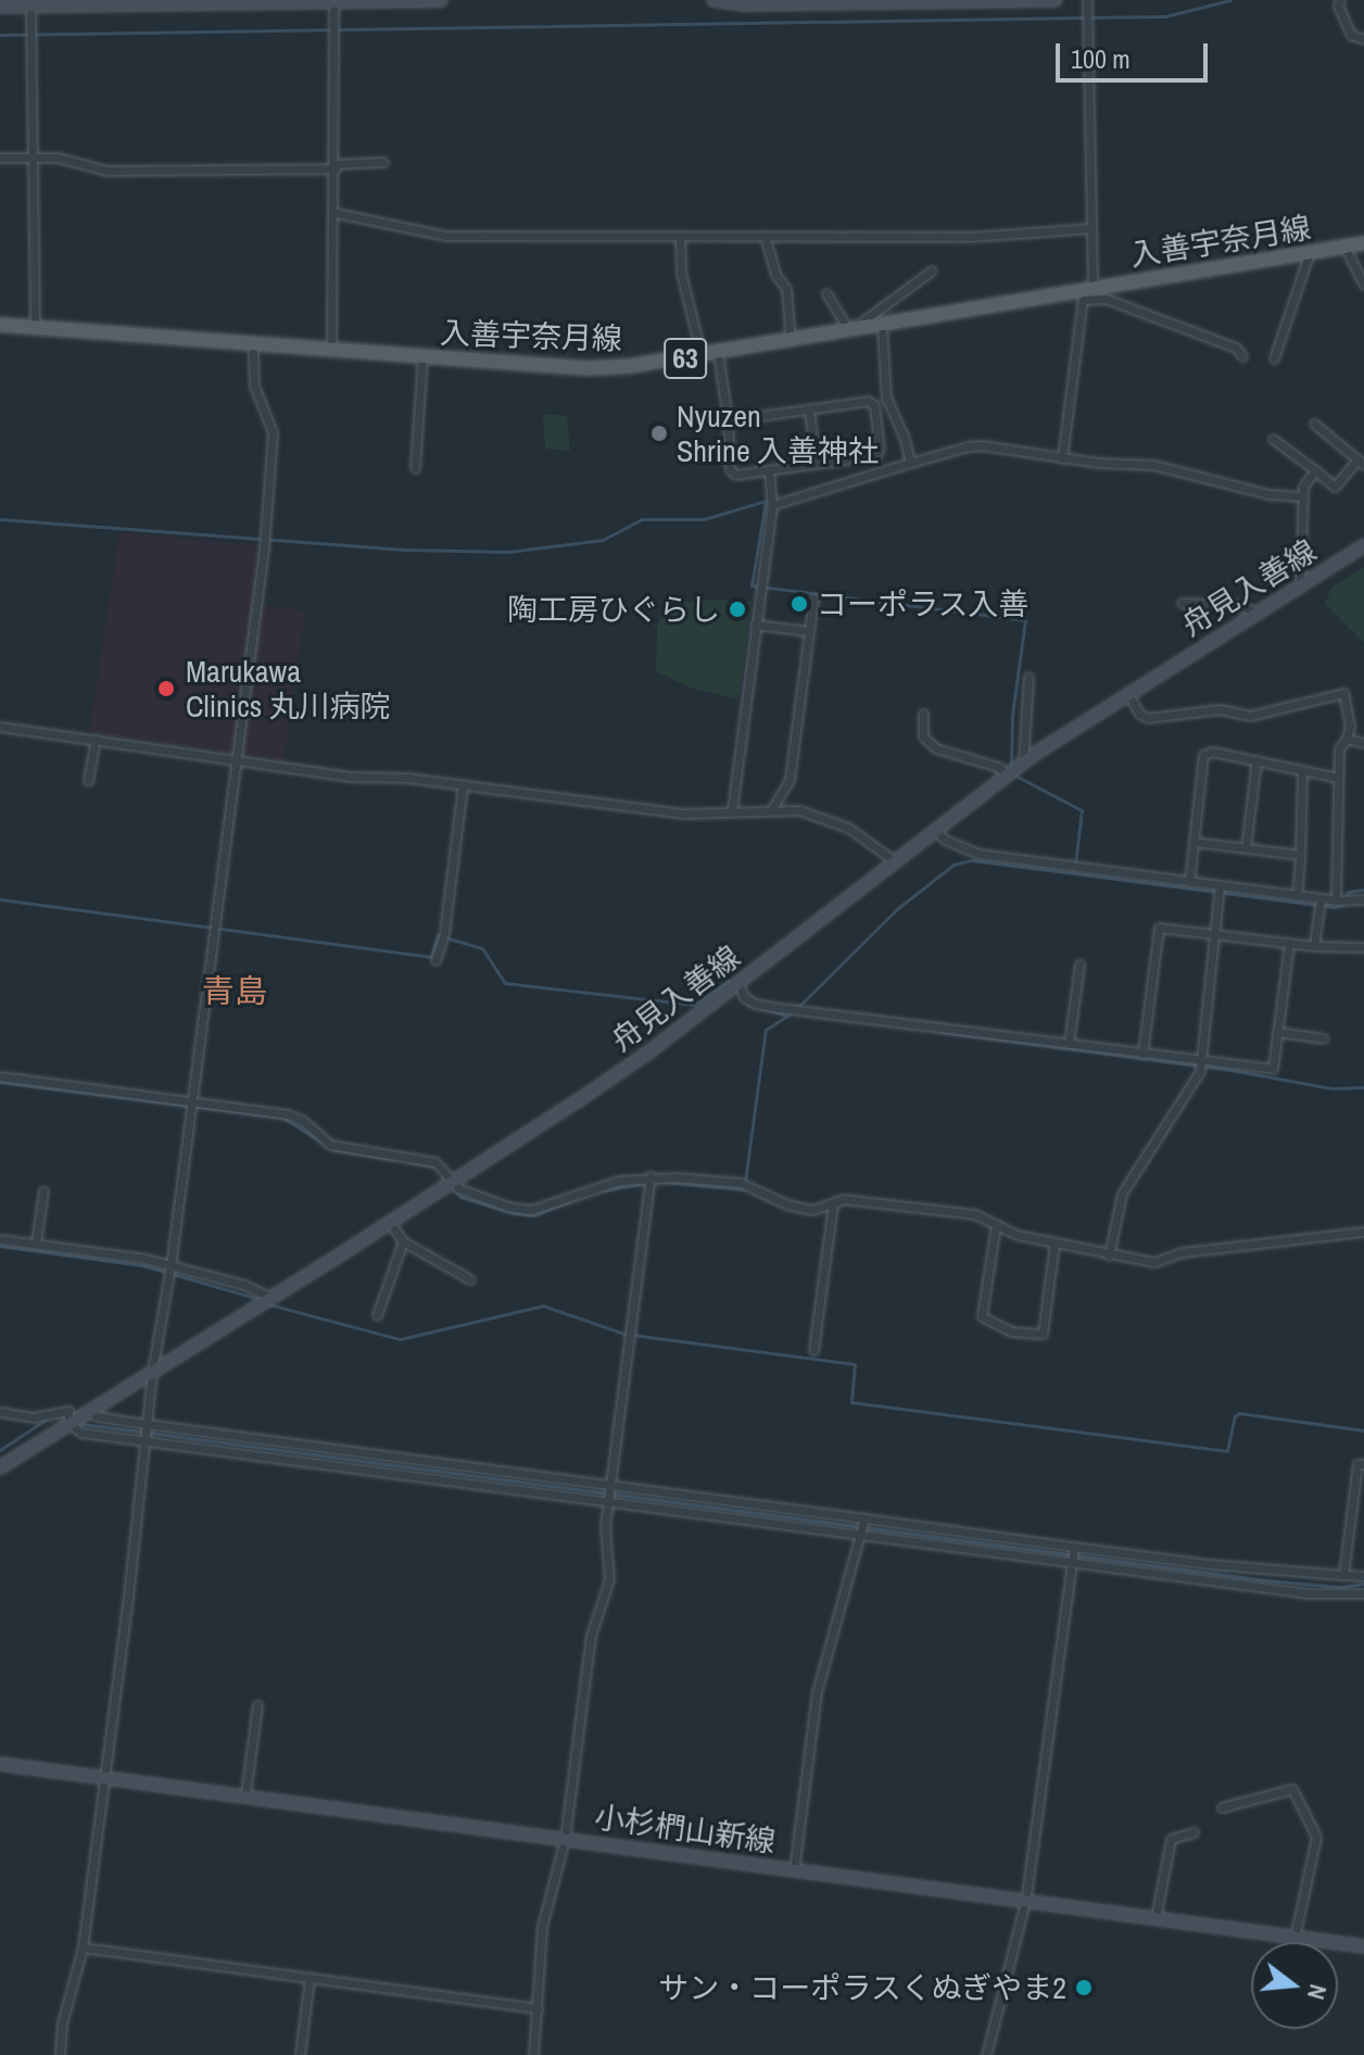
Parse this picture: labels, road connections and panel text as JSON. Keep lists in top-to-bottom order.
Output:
{
  "streets": {
    "main road": [
      "入善宇奈月線",
      "63",
      "舟見入善線",
      "小杉椚山新線"
    ]
  },
  "districts": ["青島"],
  "places": [
    "Nyuzen Shrine 入善神社",
    "コーポラス入善",
    "陶工房ひぐらし",
    "Marukawa Clinics 丸川病院",
    "サン・コーポラスくぬぎやま2"
  ],
  "scale_bar": "100 m",
  "north": "right"
}
